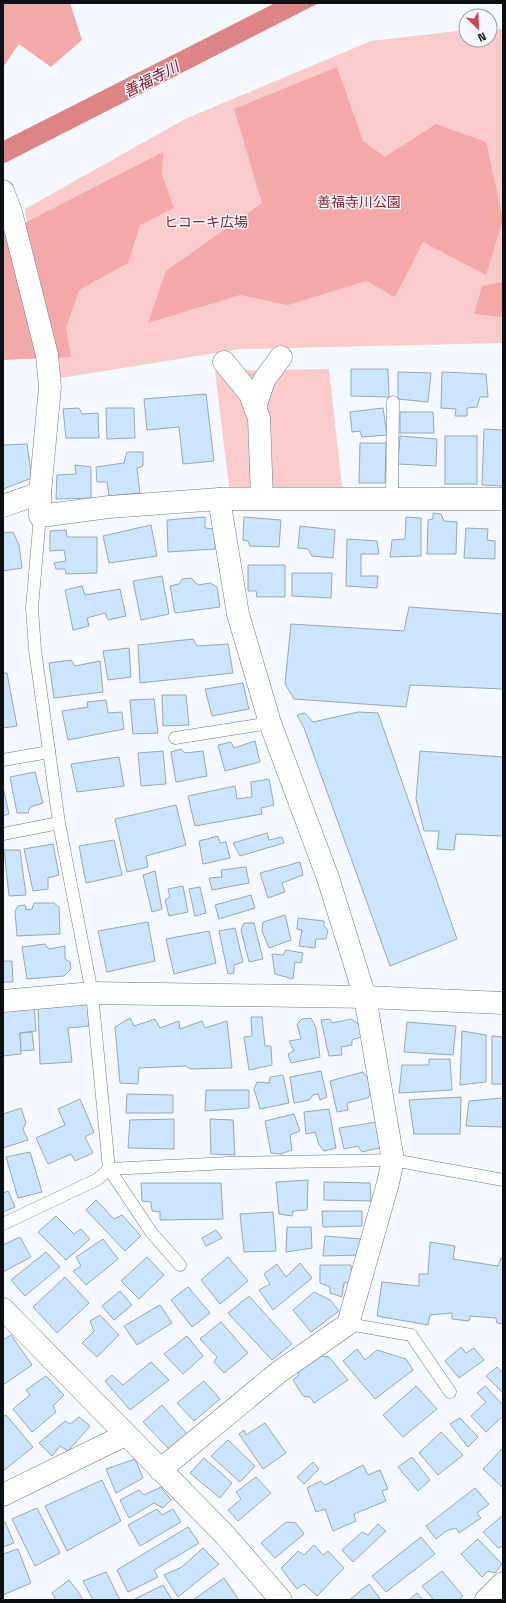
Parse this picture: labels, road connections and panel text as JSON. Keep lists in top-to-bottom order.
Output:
{
  "water": ["善福寺川"],
  "parks": ["善福寺川公園", "ヒコーキ広場"],
  "north": "bottom right"
}
